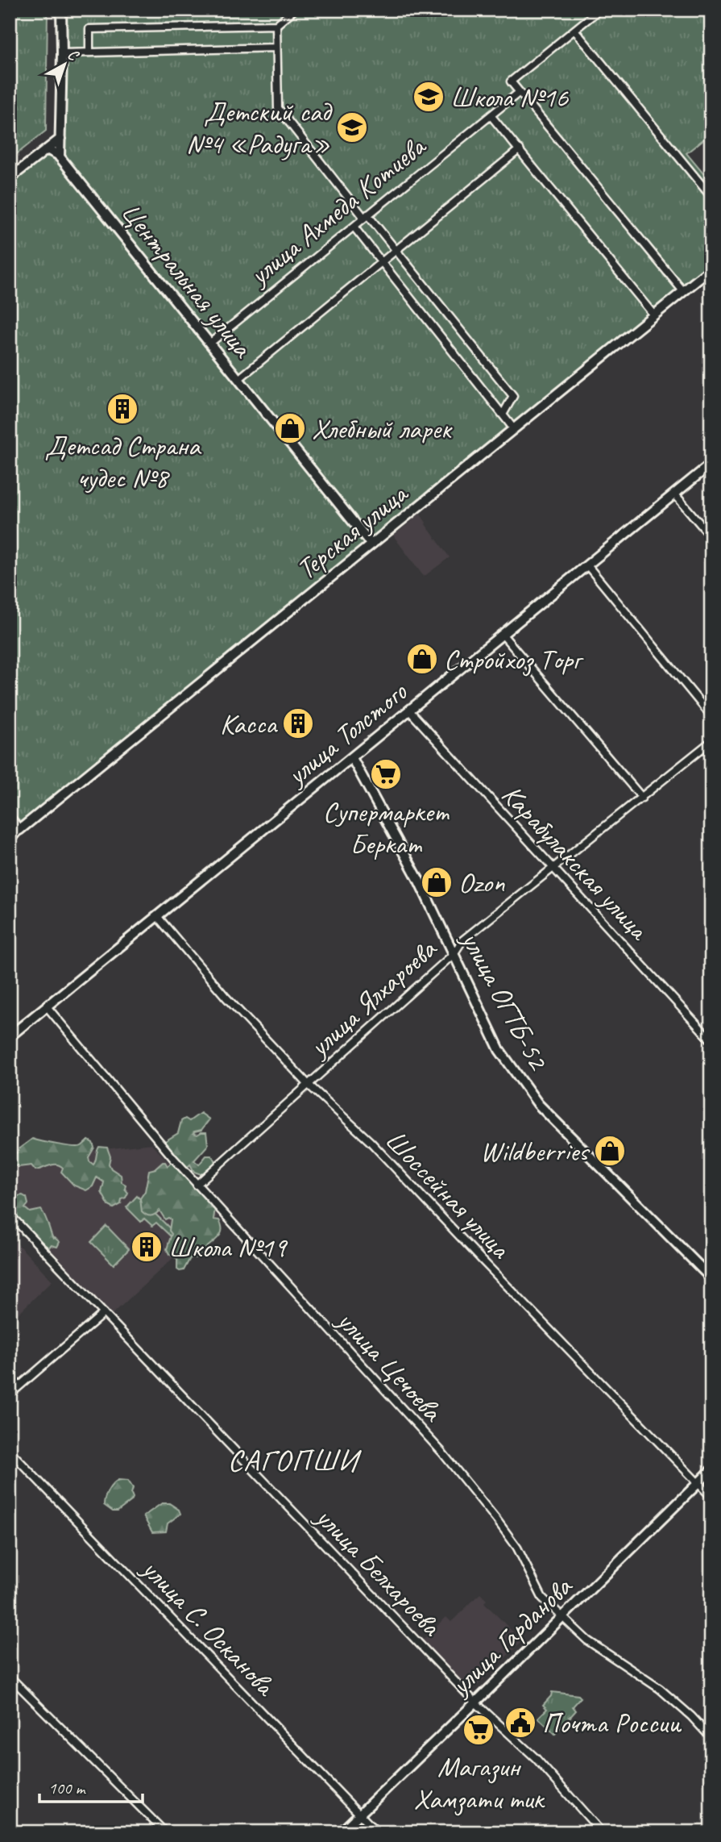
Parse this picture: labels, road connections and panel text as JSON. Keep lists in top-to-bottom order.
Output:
{
  "streets": {
    "street": [
      "улица Ахмеда Котиева",
      "Центральная улица",
      "Терская улица",
      "улица Толстого",
      "Карабулакская улица",
      "улица Ялхароева",
      "улица ОГТБ-52",
      "Шоссейная улица",
      "улица Цечоева",
      "улица Белхароева",
      "улица С. Осканова",
      "улица Гарданова"
    ]
  },
  "crossings": [
    ["улица Ахмеда Котиева", "Центральная улица"],
    ["Центральная улица", "Терская улица"],
    ["улица Толстого", "Карабулакская улица"],
    ["улица Толстого", "улица ОГТБ-52"],
    ["улица Толстого", "Шоссейная улица"],
    ["улица Толстого", "улица Цечоева"],
    ["Карабулакская улица", "улица Ялхароева"],
    ["улица Ялхароева", "улица ОГТБ-52"],
    ["улица Ялхароева", "Шоссейная улица"],
    ["улица Ялхароева", "улица Цечоева"],
    ["Шоссейная улица", "улица Гарданова"],
    ["улица Цечоева", "улица Гарданова"],
    ["улица Белхароева", "улица Гарданова"],
    ["улица С. Осканова", "улица Гарданова"]
  ],
  "districts": ["САГОПШИ"],
  "places": {
    "school or university": ["Школа №16", "Детский сад №4 «Радуга»"],
    "building": ["Детсад Страна чудес №8", "Касса", "Школа №19"],
    "shop": [
      "Хлебный ларек",
      "Стройхоз Торг",
      "Ozon",
      "Wildberries"
    ],
    "supermarket": ["Супермаркет Беркат", "Магазин Хамзати тик"],
    "public building": ["Почта России"]
  },
  "scale_bar": "100 m",
  "north": "top right"
}
